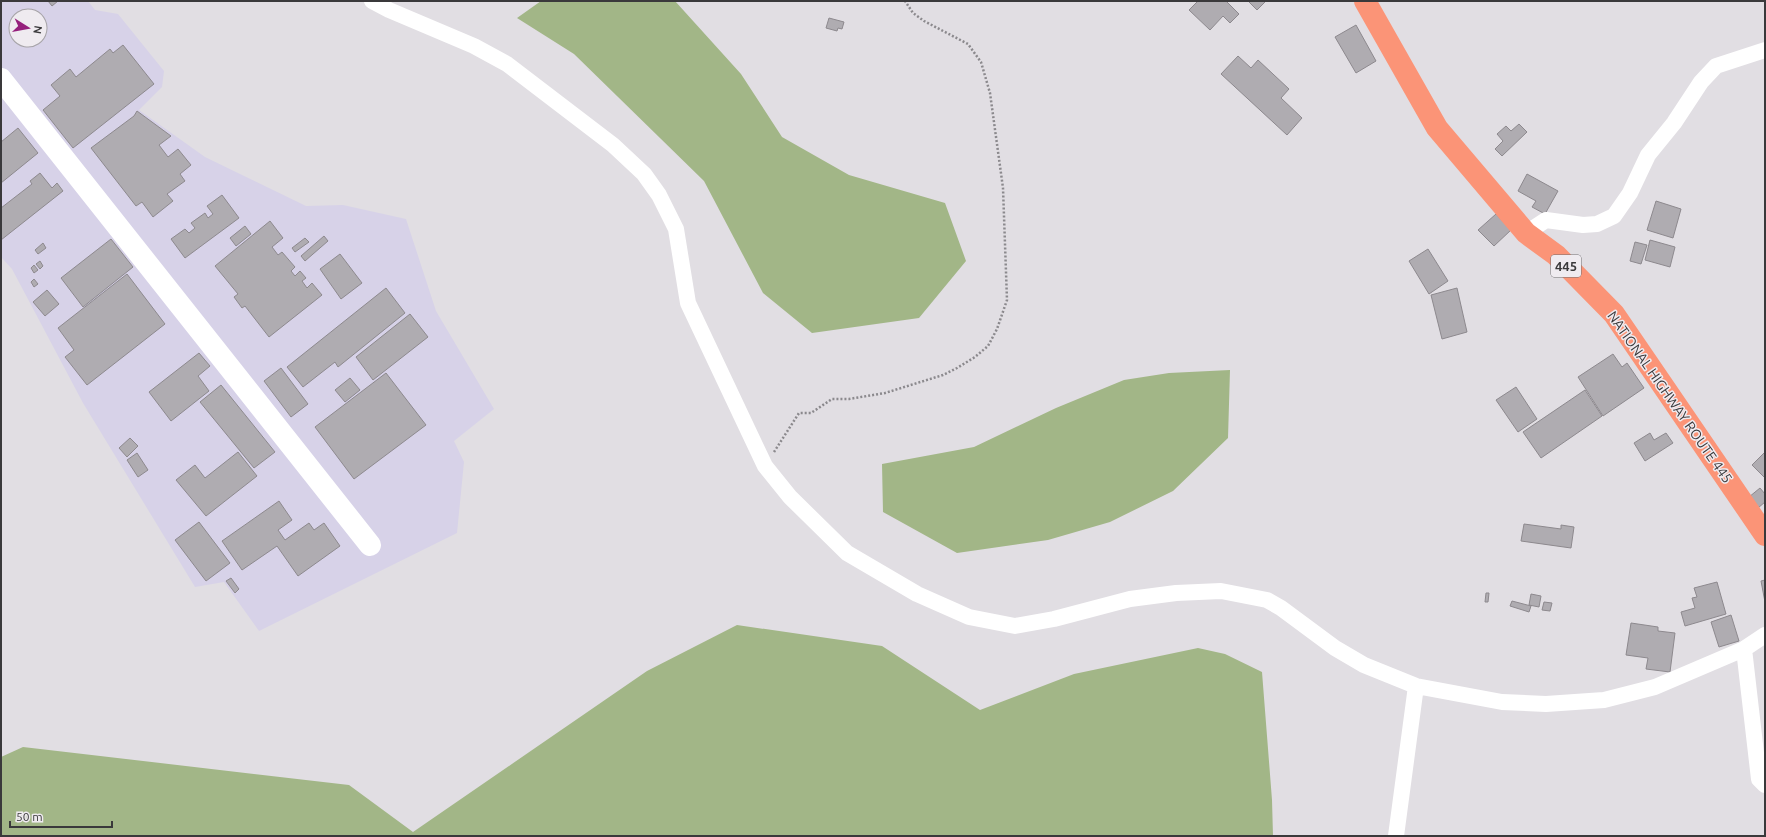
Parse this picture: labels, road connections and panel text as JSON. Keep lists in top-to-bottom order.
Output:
{
  "streets": {
    "highway": ["445", "NATIONAL HIGHWAY ROUTE 445"]
  },
  "scale_bar": "50 m",
  "north": "right"
}
